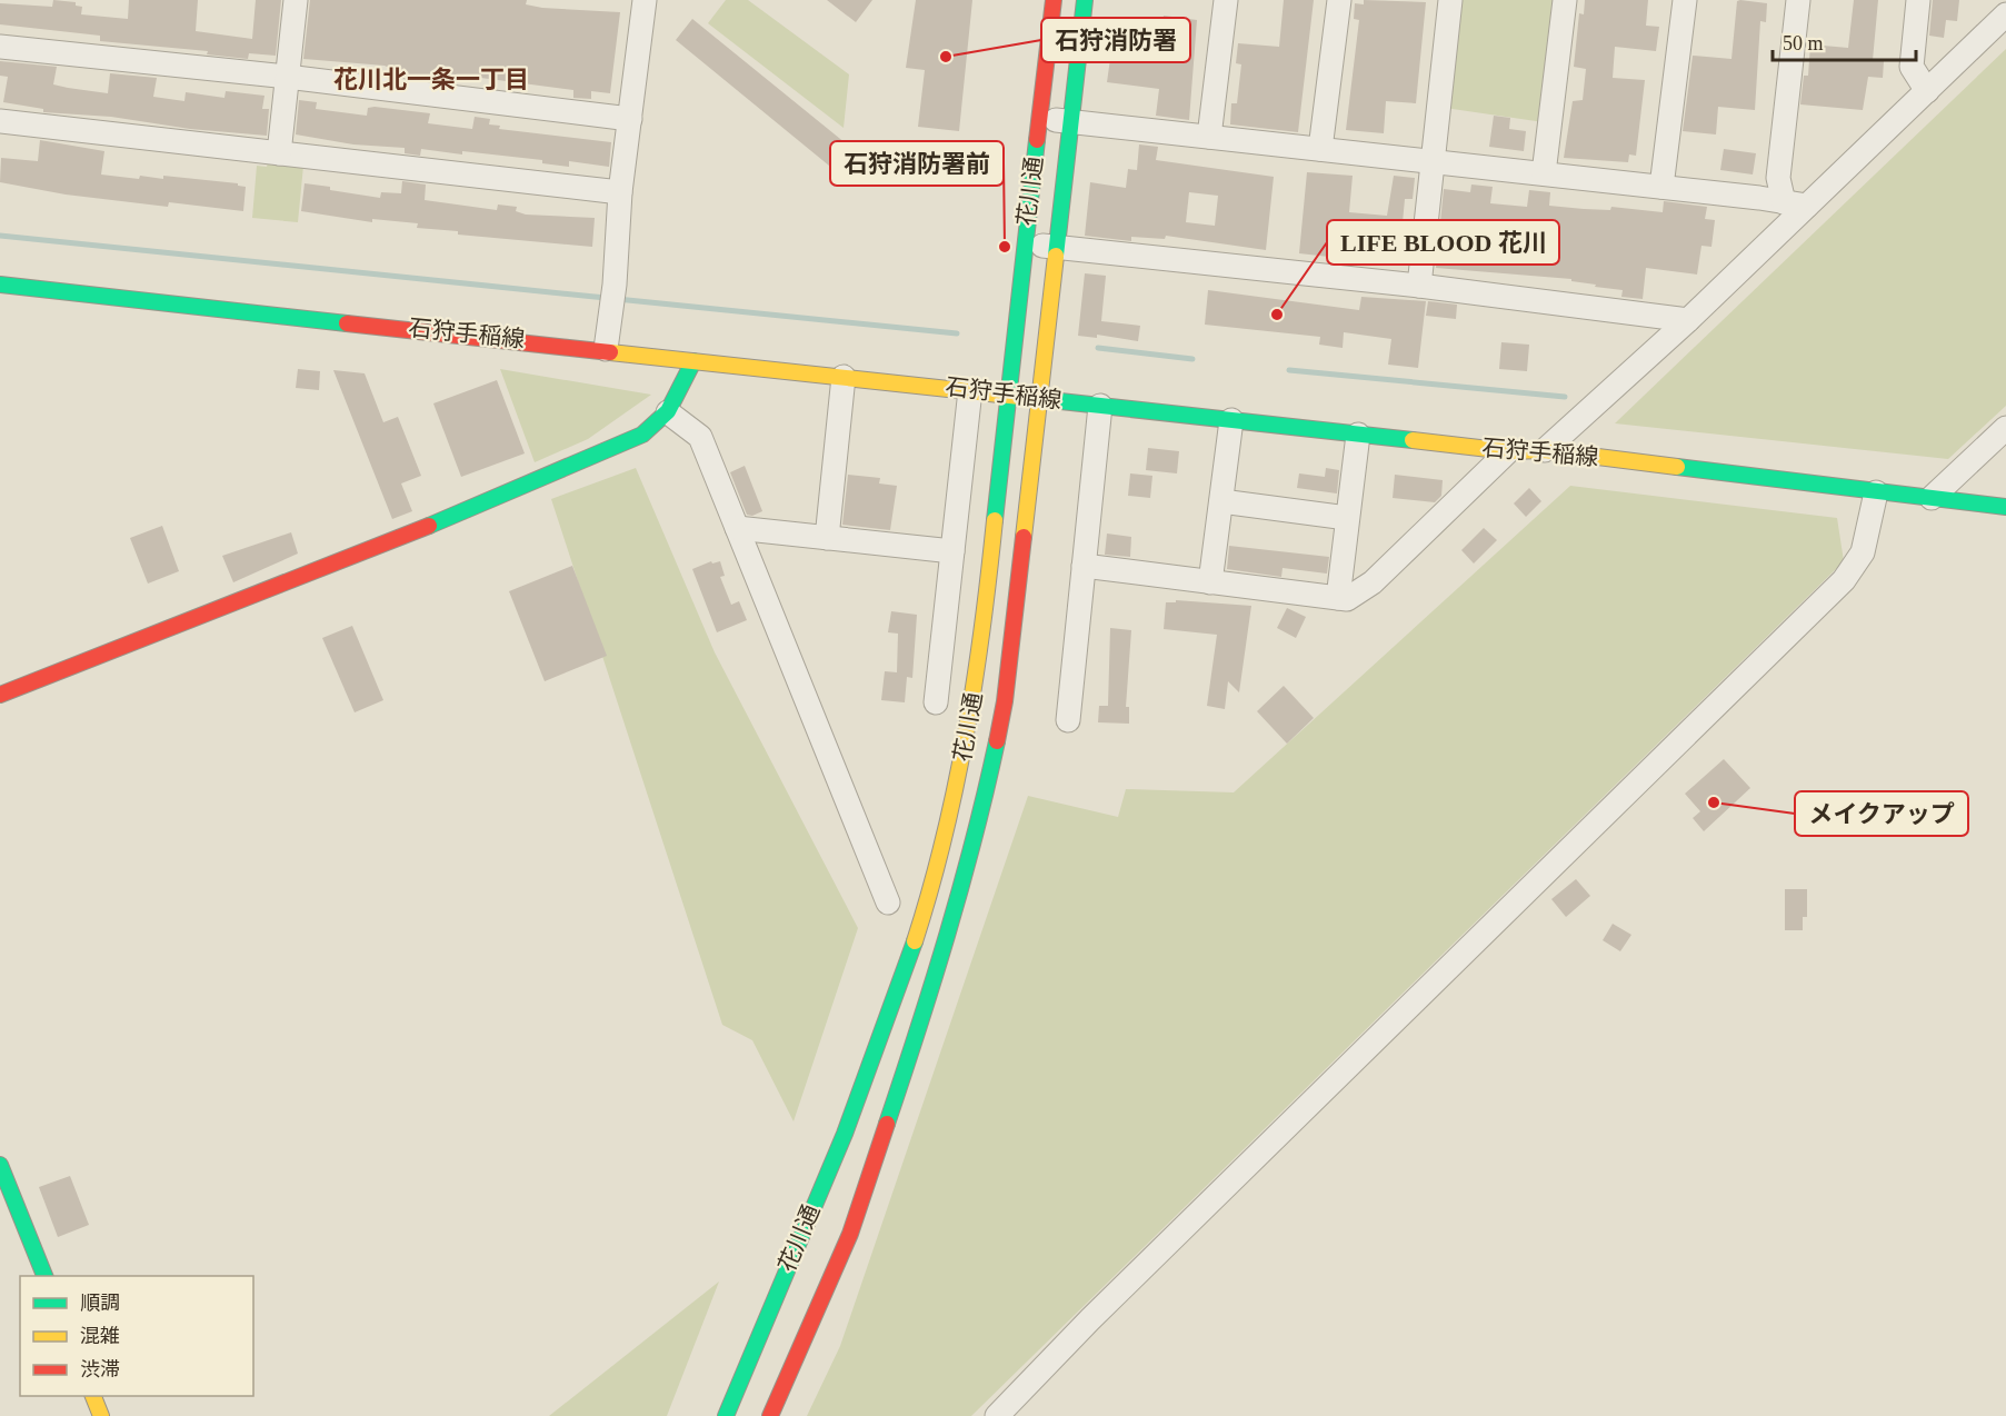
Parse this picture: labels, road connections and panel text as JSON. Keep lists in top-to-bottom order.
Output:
{
  "streets": {
    "street": ["花川通", "石狩手稲線"]
  },
  "crossings": [
    ["花川通", "石狩手稲線"]
  ],
  "districts": ["花川北一条一丁目"],
  "places": [
    "石狩消防署",
    "石狩消防署前",
    "LIFE BLOOD 花川",
    "メイクアップ"
  ],
  "legend": ["順調", "混雑", "渋滞"],
  "scale_bar": "50 m"
}
